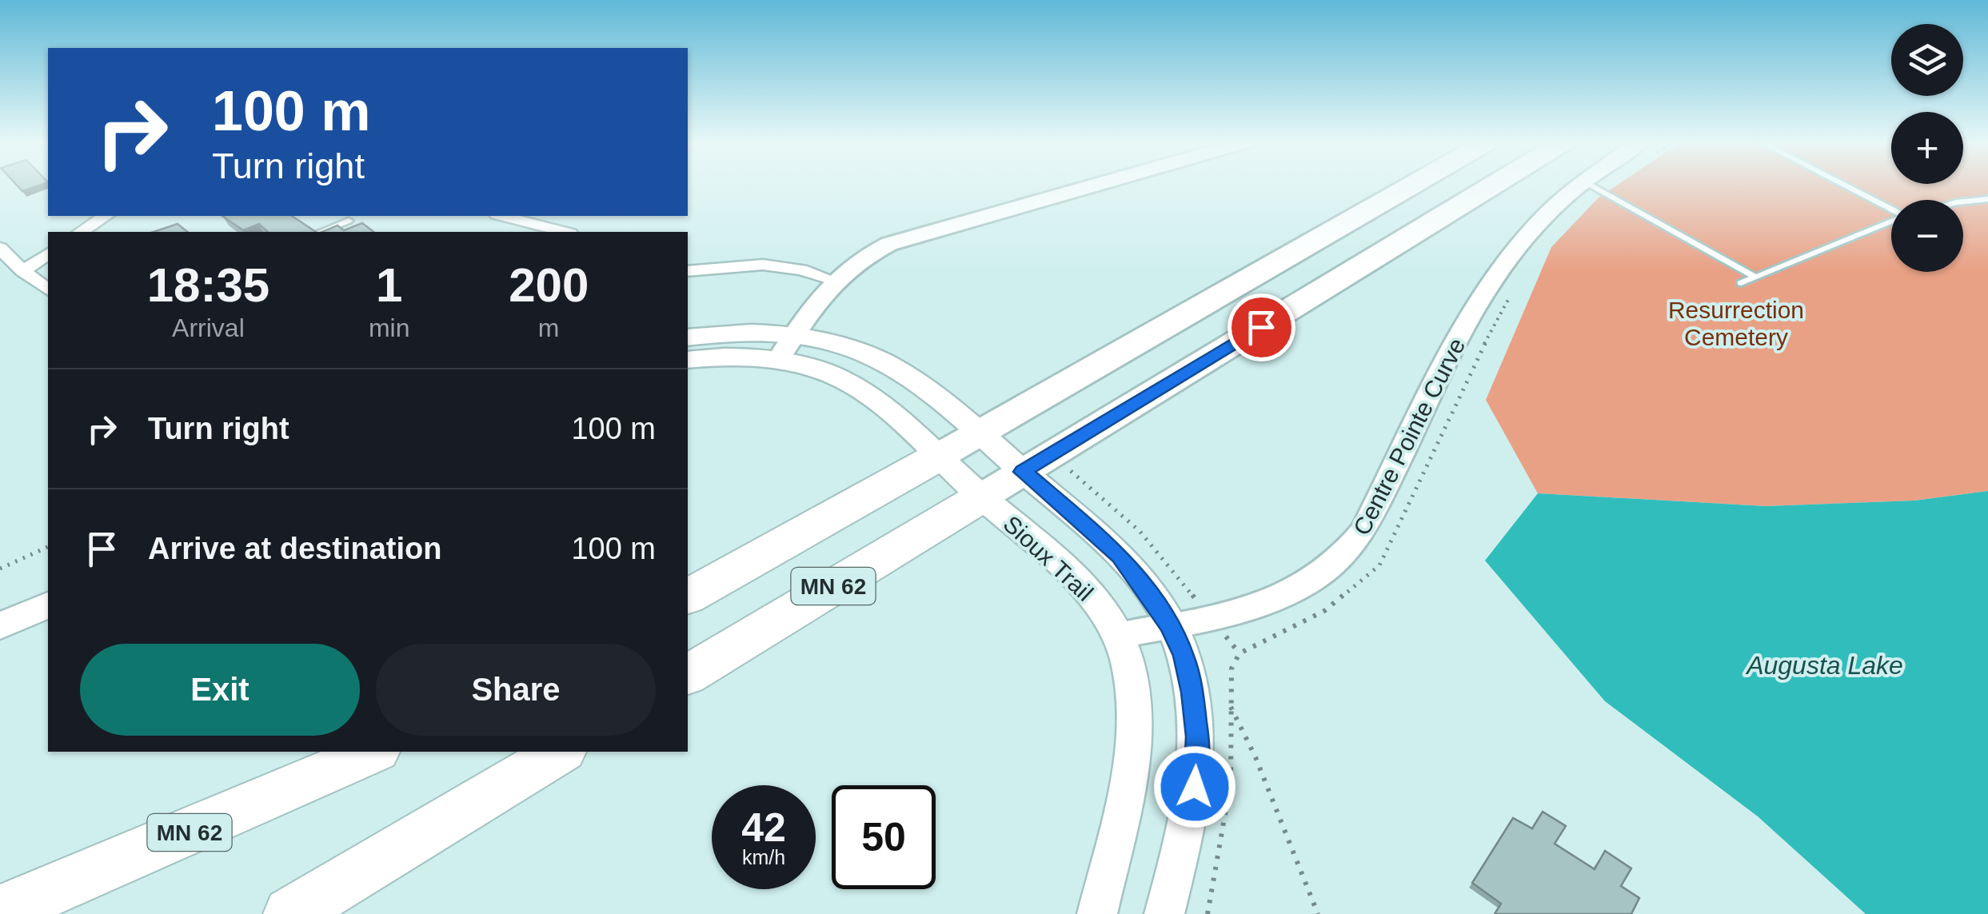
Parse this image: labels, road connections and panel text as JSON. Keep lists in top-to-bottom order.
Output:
{
  "streets": {
    "highway": ["MN 62"],
    "main road": ["Sioux Trail"],
    "street": ["Centre Pointe Curve"]
  },
  "crossings": [
    ["Centre Pointe Curve", "Sioux Trail"],
    ["Sioux Trail", "MN 62"]
  ],
  "water": ["Augusta Lake"],
  "parks": ["Resurrection Cemetery"],
  "page": {
    "map_buttons": ["+", "−"],
    "turn": ["100 m", "Turn right"],
    "eta": [
      "18:35",
      "Arrival",
      "1",
      "min",
      "200",
      "m"
    ],
    "list": [
      {
        "name": "Turn right",
        "value": "100 m"
      },
      {
        "name": "Arrive at destination",
        "value": "100 m"
      }
    ],
    "buttons": ["Exit", "Share"],
    "speed": "42 km/h",
    "limit": "50"
  }
}
